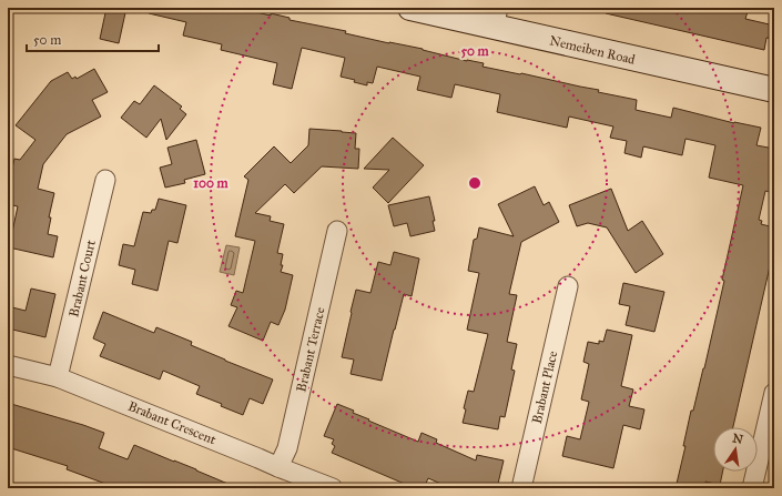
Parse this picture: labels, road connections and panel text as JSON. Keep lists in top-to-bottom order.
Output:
{
  "streets": {
    "street": [
      "Nemeiben Road",
      "Brabant Court",
      "Brabant Terrace",
      "Brabant Place",
      "Brabant Crescent"
    ]
  },
  "crossings": [
    ["Brabant Court", "Brabant Crescent"],
    ["Brabant Terrace", "Brabant Crescent"]
  ],
  "scale_bar": "50 m",
  "north": "top",
  "rings": ["50 m", "100 m"]
}
